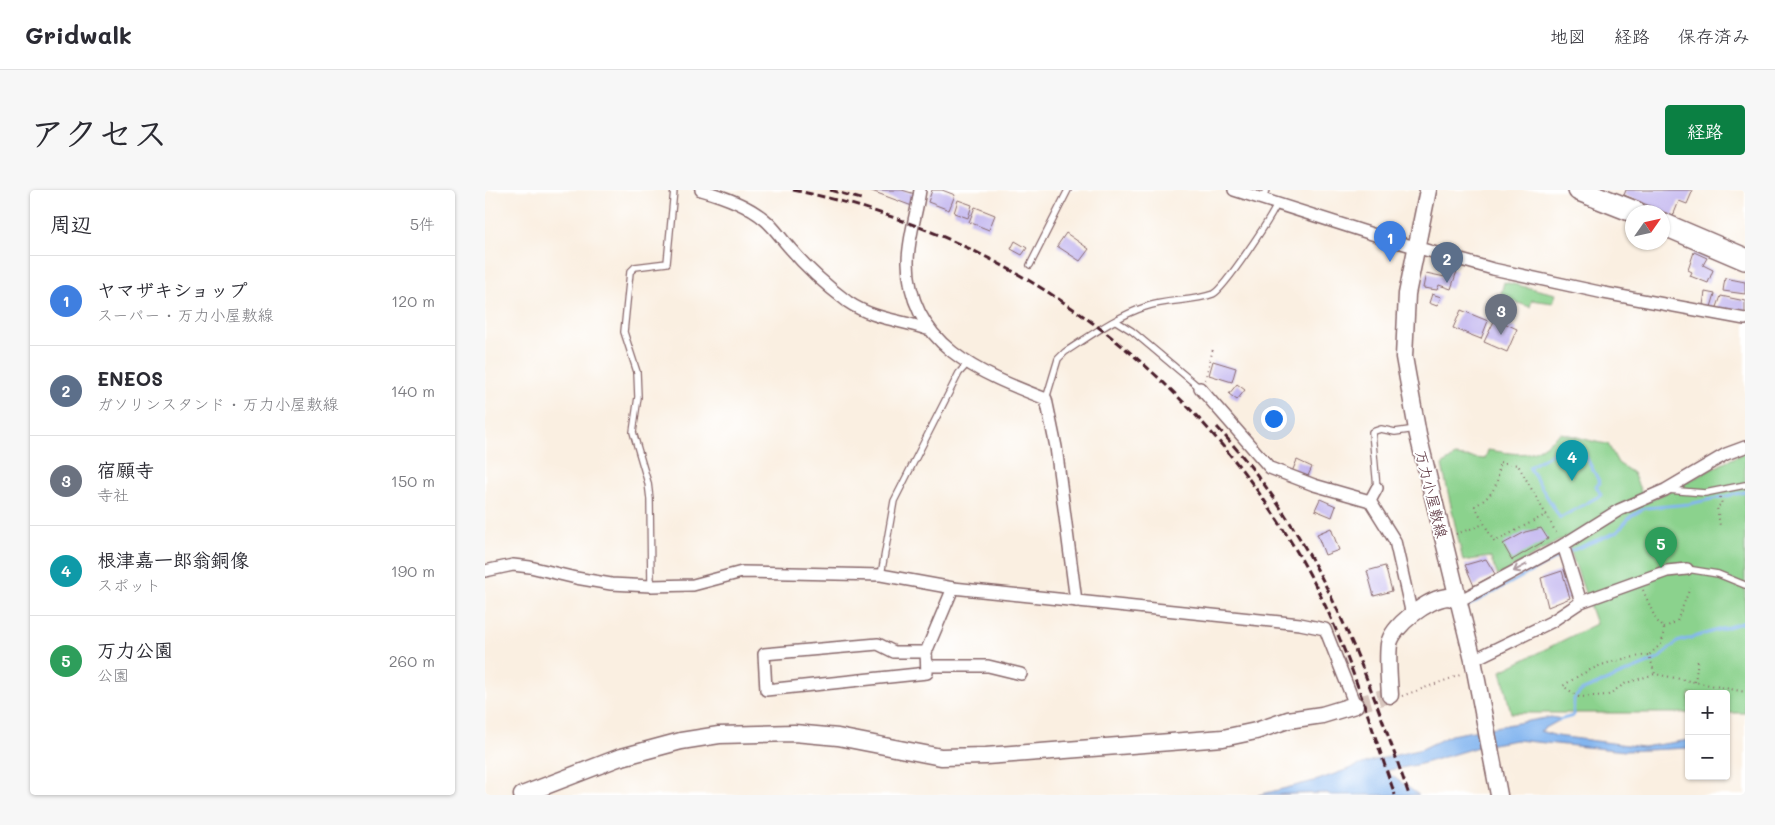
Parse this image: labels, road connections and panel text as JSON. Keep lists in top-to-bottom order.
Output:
{
  "streets": {
    "street": ["万力小屋敷線"]
  },
  "north": "top right",
  "page": {
    "header": "Gridwalk",
    "nav": ["地図", "経路", "保存済み"],
    "title": "アクセス",
    "buttons": "経路",
    "heading": ["周辺", "5件"],
    "pins": [
      "1",
      "2",
      "3",
      "4",
      "5"
    ],
    "list": [
      {
        "mark": "1",
        "name": "ヤマザキショップ",
        "note": "スーパー · 万力小屋敷線",
        "value": "120 m"
      },
      {
        "mark": "2",
        "name": "ENEOS",
        "note": "ガソリンスタンド · 万力小屋敷線",
        "value": "140 m"
      },
      {
        "mark": "3",
        "name": "宿願寺",
        "note": "寺社",
        "value": "150 m"
      },
      {
        "mark": "4",
        "name": "根津嘉一郎翁銅像",
        "note": "スポット",
        "value": "190 m"
      },
      {
        "mark": "5",
        "name": "万力公園",
        "note": "公園",
        "value": "260 m"
      }
    ],
    "map_buttons": ["+", "−"]
  }
}
